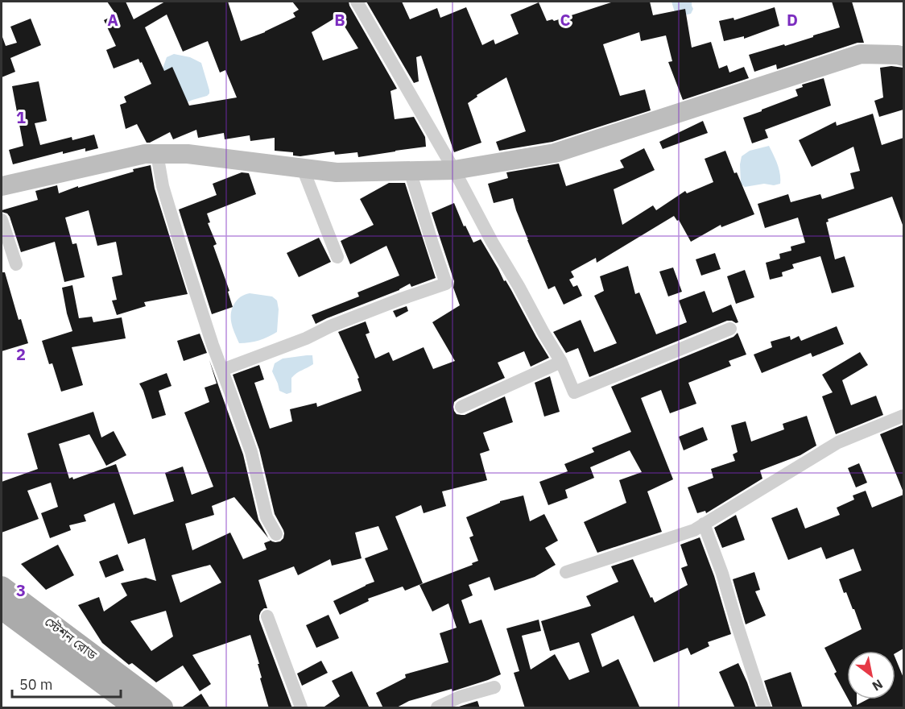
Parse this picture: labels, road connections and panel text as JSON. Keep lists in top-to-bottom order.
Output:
{
  "streets": {
    "main road": ["স্টেশন রোড"]
  },
  "scale_bar": "50 m",
  "north": "bottom right",
  "grid": {
    "columns": [
      "A",
      "B",
      "C",
      "D"
    ],
    "rows": ["1", "2", "3"]
  }
}
